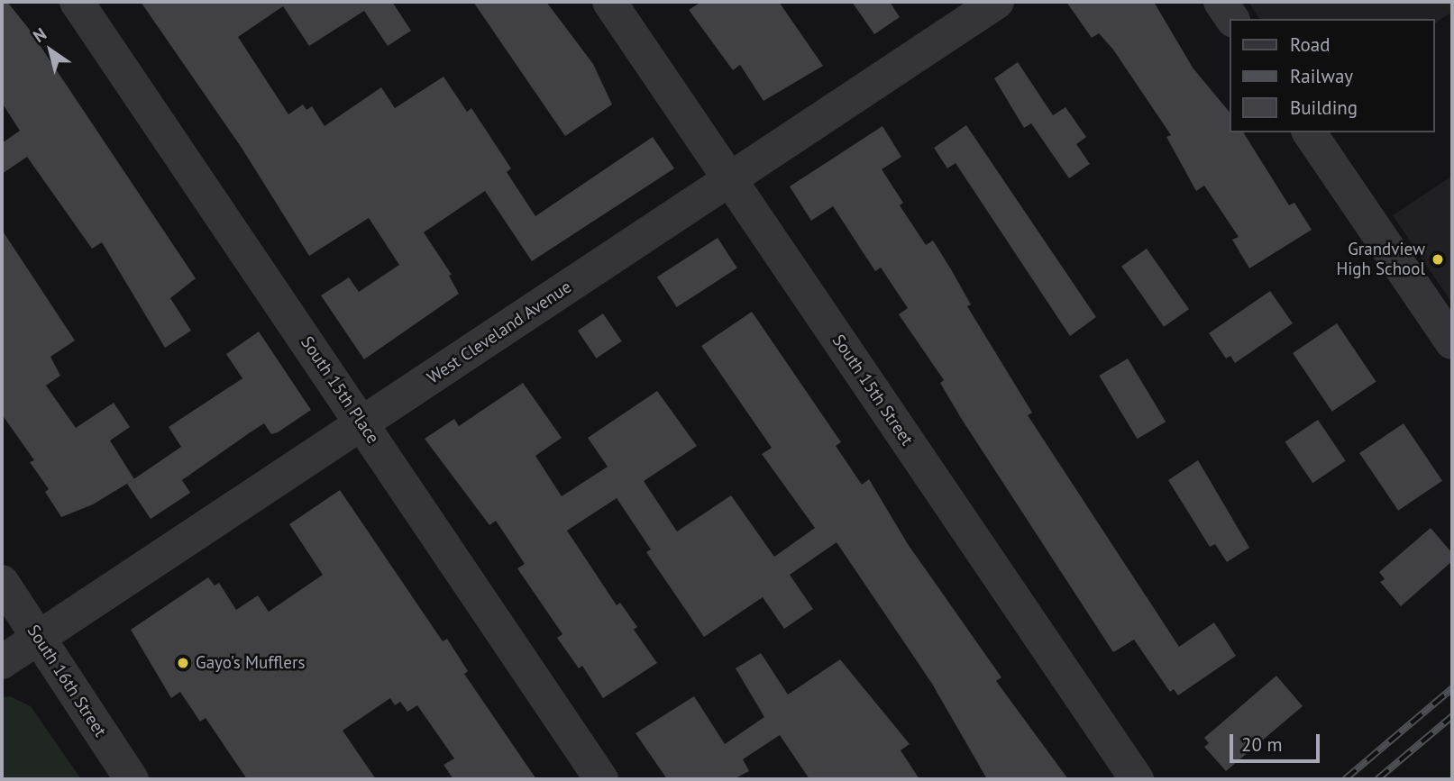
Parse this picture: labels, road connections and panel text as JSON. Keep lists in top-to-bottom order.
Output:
{
  "streets": {
    "street": [
      "West Cleveland Avenue",
      "South 15th Place",
      "South 15th Street",
      "South 16th Street"
    ]
  },
  "crossings": [
    ["West Cleveland Avenue", "South 15th Place"],
    ["West Cleveland Avenue", "South 15th Street"],
    ["West Cleveland Avenue", "South 16th Street"]
  ],
  "places": ["Grandview High School", "Gayo's Mufflers"],
  "legend": ["Road", "Railway", "Building"],
  "scale_bar": "20 m",
  "north": "top left"
}
